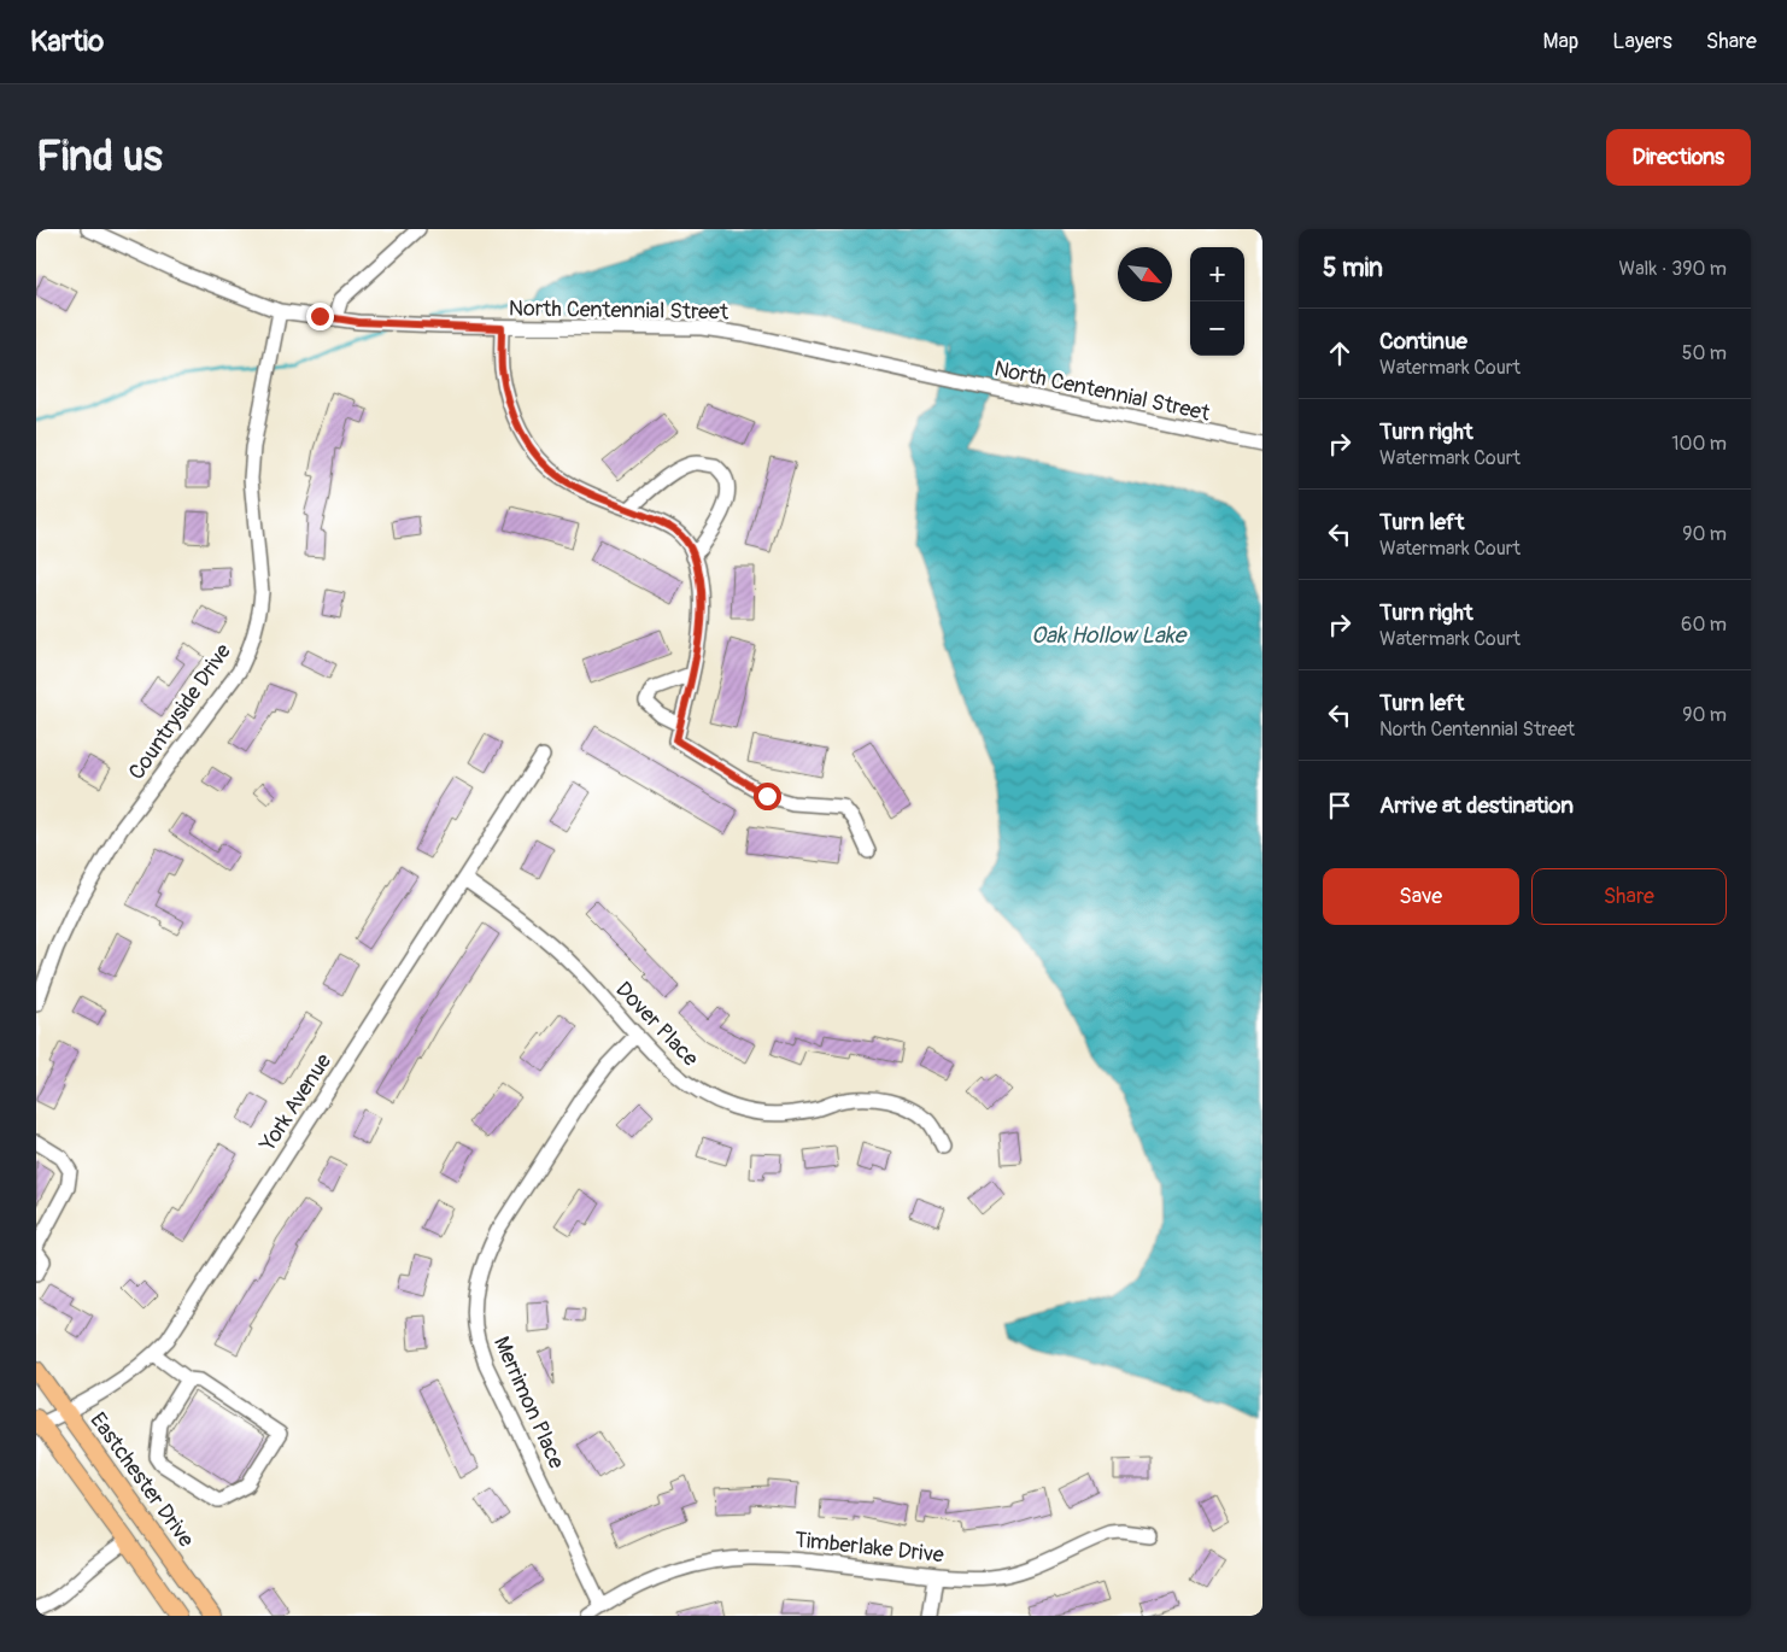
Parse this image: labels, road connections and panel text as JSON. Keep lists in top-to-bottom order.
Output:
{
  "streets": {
    "main road": ["Eastchester Drive"],
    "street": [
      "North Centennial Street",
      "Countryside Drive",
      "Dover Place",
      "York Avenue",
      "Merrimon Place",
      "Timberlake Drive"
    ]
  },
  "crossings": [
    ["North Centennial Street", "Countryside Drive"],
    ["Dover Place", "York Avenue"],
    ["Dover Place", "Merrimon Place"],
    ["York Avenue", "Eastchester Drive"],
    ["Merrimon Place", "Timberlake Drive"]
  ],
  "water": ["Oak Hollow Lake"],
  "north": "bottom right",
  "page": {
    "header": "Kartio",
    "nav": ["Map", "Layers", "Share"],
    "buttons": [
      "Directions",
      ["Save", "Share"]
    ],
    "title": "Find us",
    "heading": ["5 min", "Walk · 390 m"],
    "map_buttons": ["+", "−"],
    "list": [
      ["Continue", "Watermark Court", "50 m"],
      ["Turn right", "Watermark Court", "100 m"],
      ["Turn left", "Watermark Court", "90 m"],
      ["Turn right", "Watermark Court", "60 m"],
      ["Turn left", "North Centennial Street", "90 m"],
      "Arrive at destination"
    ]
  }
}
